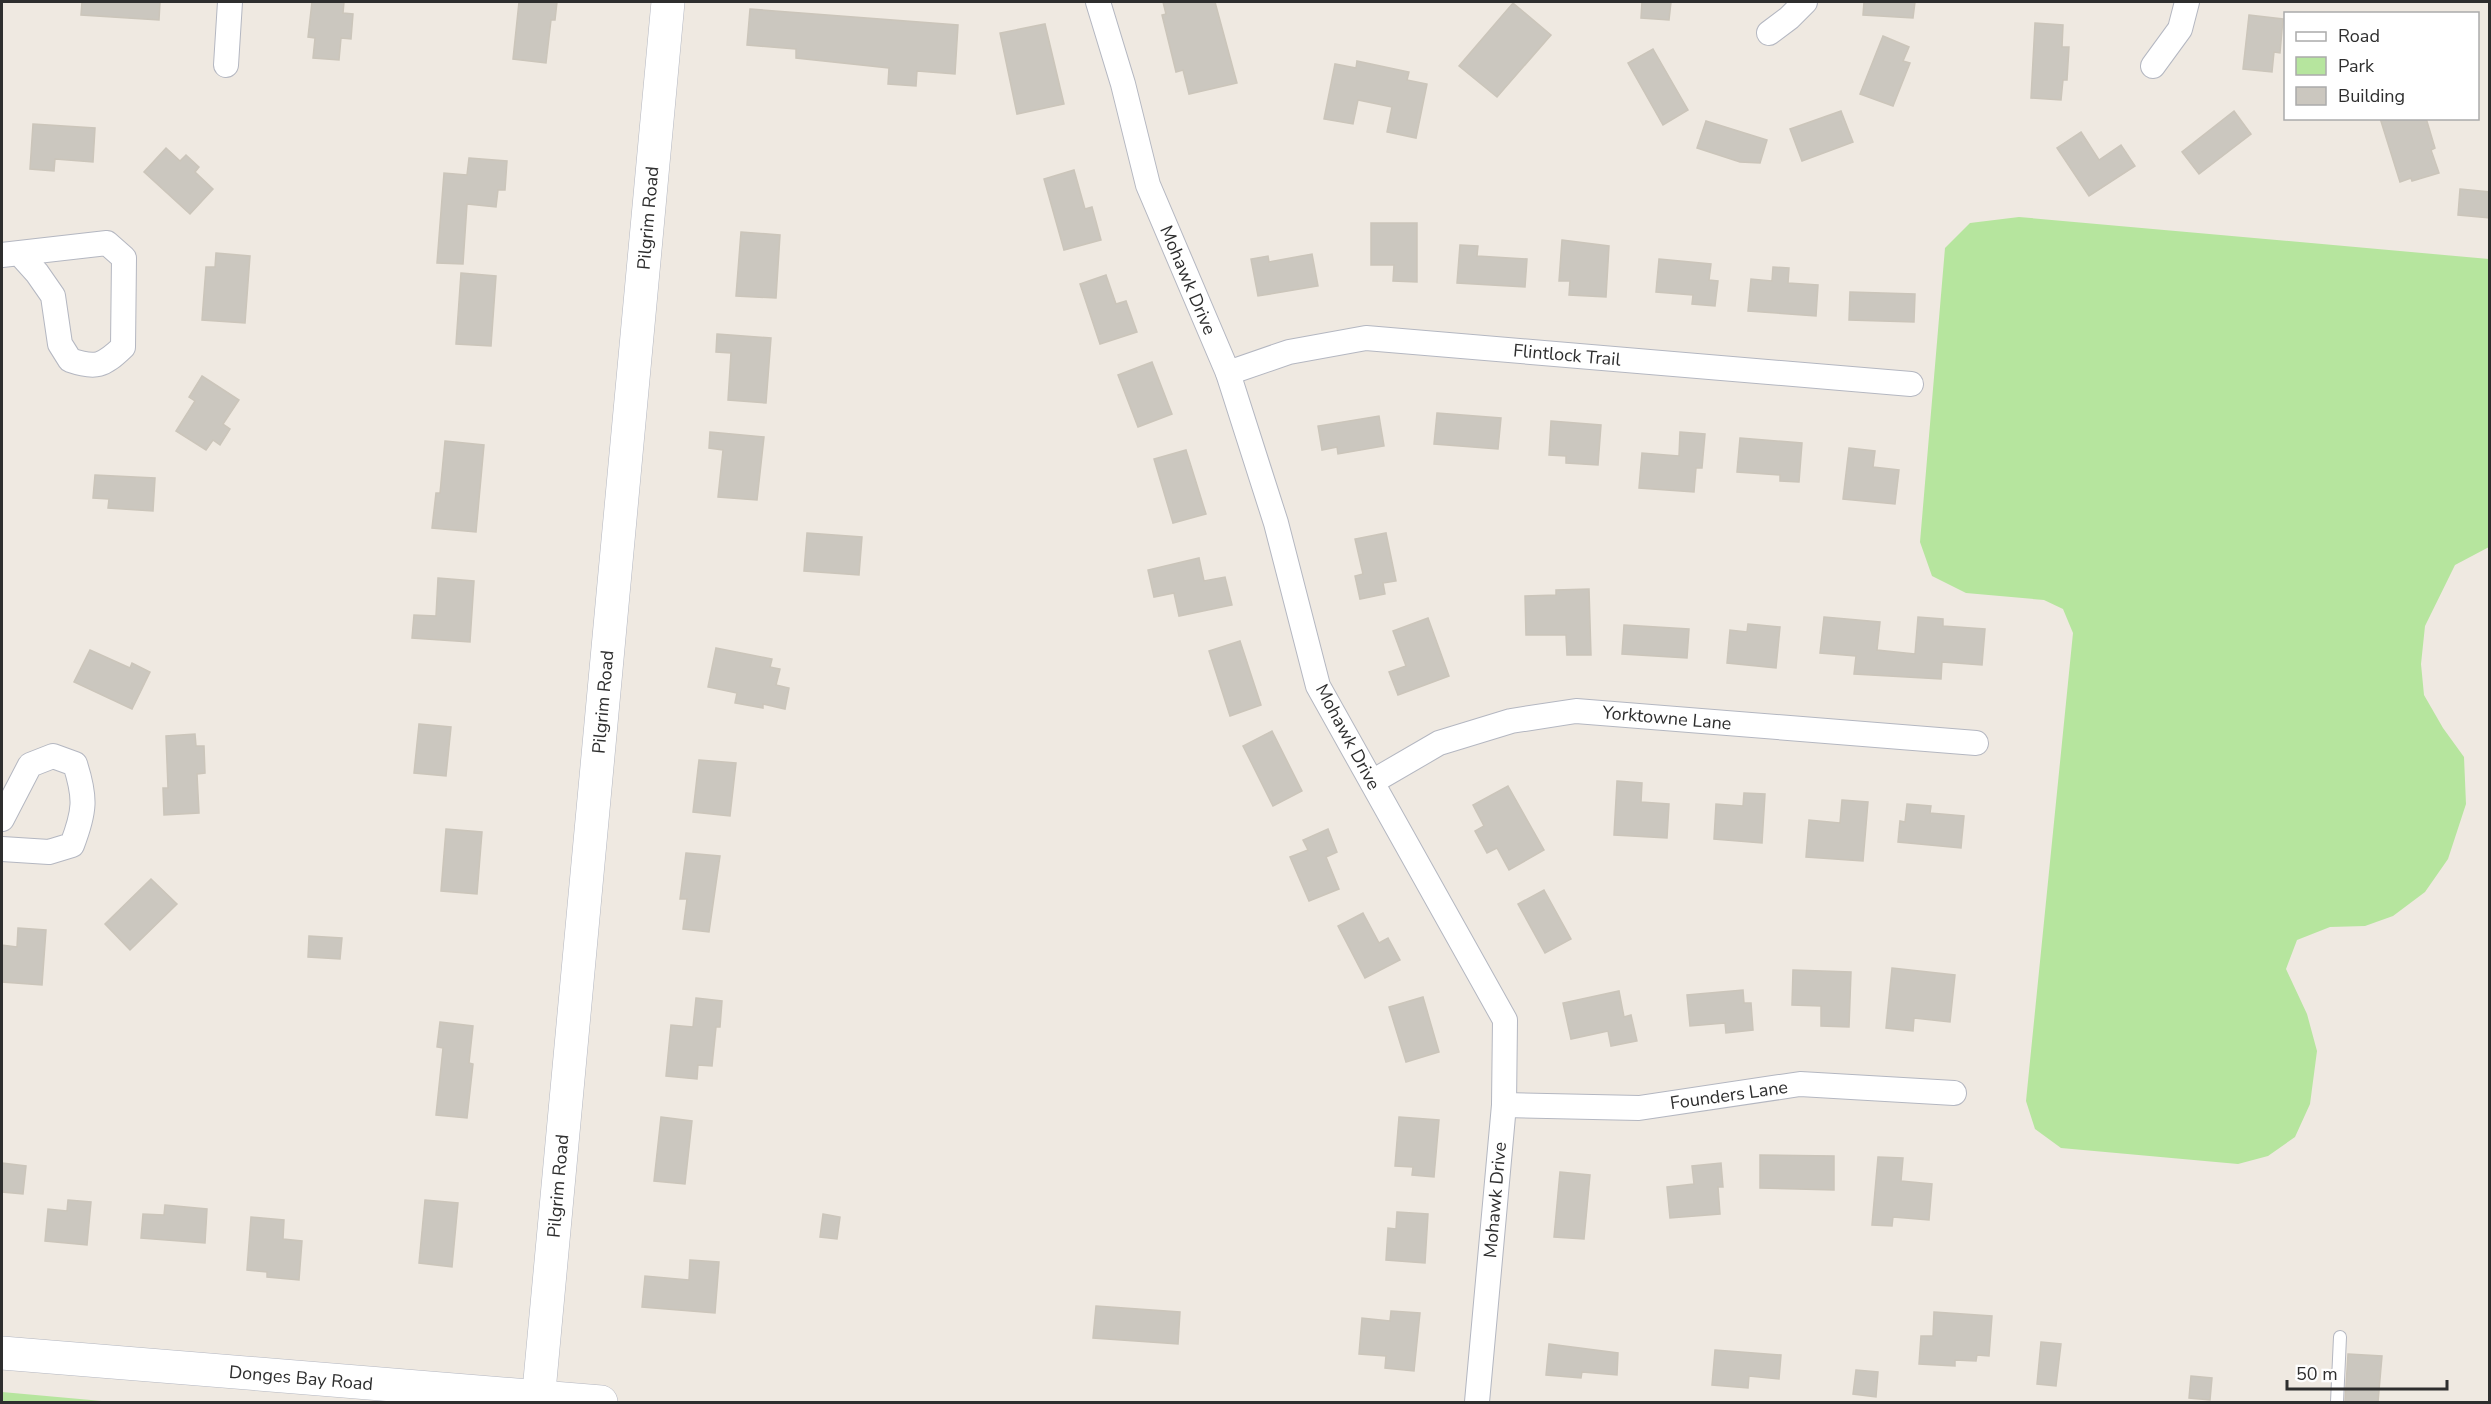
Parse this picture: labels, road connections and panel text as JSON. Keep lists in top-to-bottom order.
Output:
{
  "streets": {
    "street": [
      "Pilgrim Road",
      "Mohawk Drive",
      "Flintlock Trail",
      "Yorktowne Lane",
      "Founders Lane",
      "Donges Bay Road"
    ]
  },
  "crossings": [
    ["Pilgrim Road", "Donges Bay Road"],
    ["Mohawk Drive", "Flintlock Trail"],
    ["Mohawk Drive", "Yorktowne Lane"],
    ["Mohawk Drive", "Founders Lane"]
  ],
  "legend": ["Road", "Park", "Building"],
  "scale_bar": "50 m"
}
